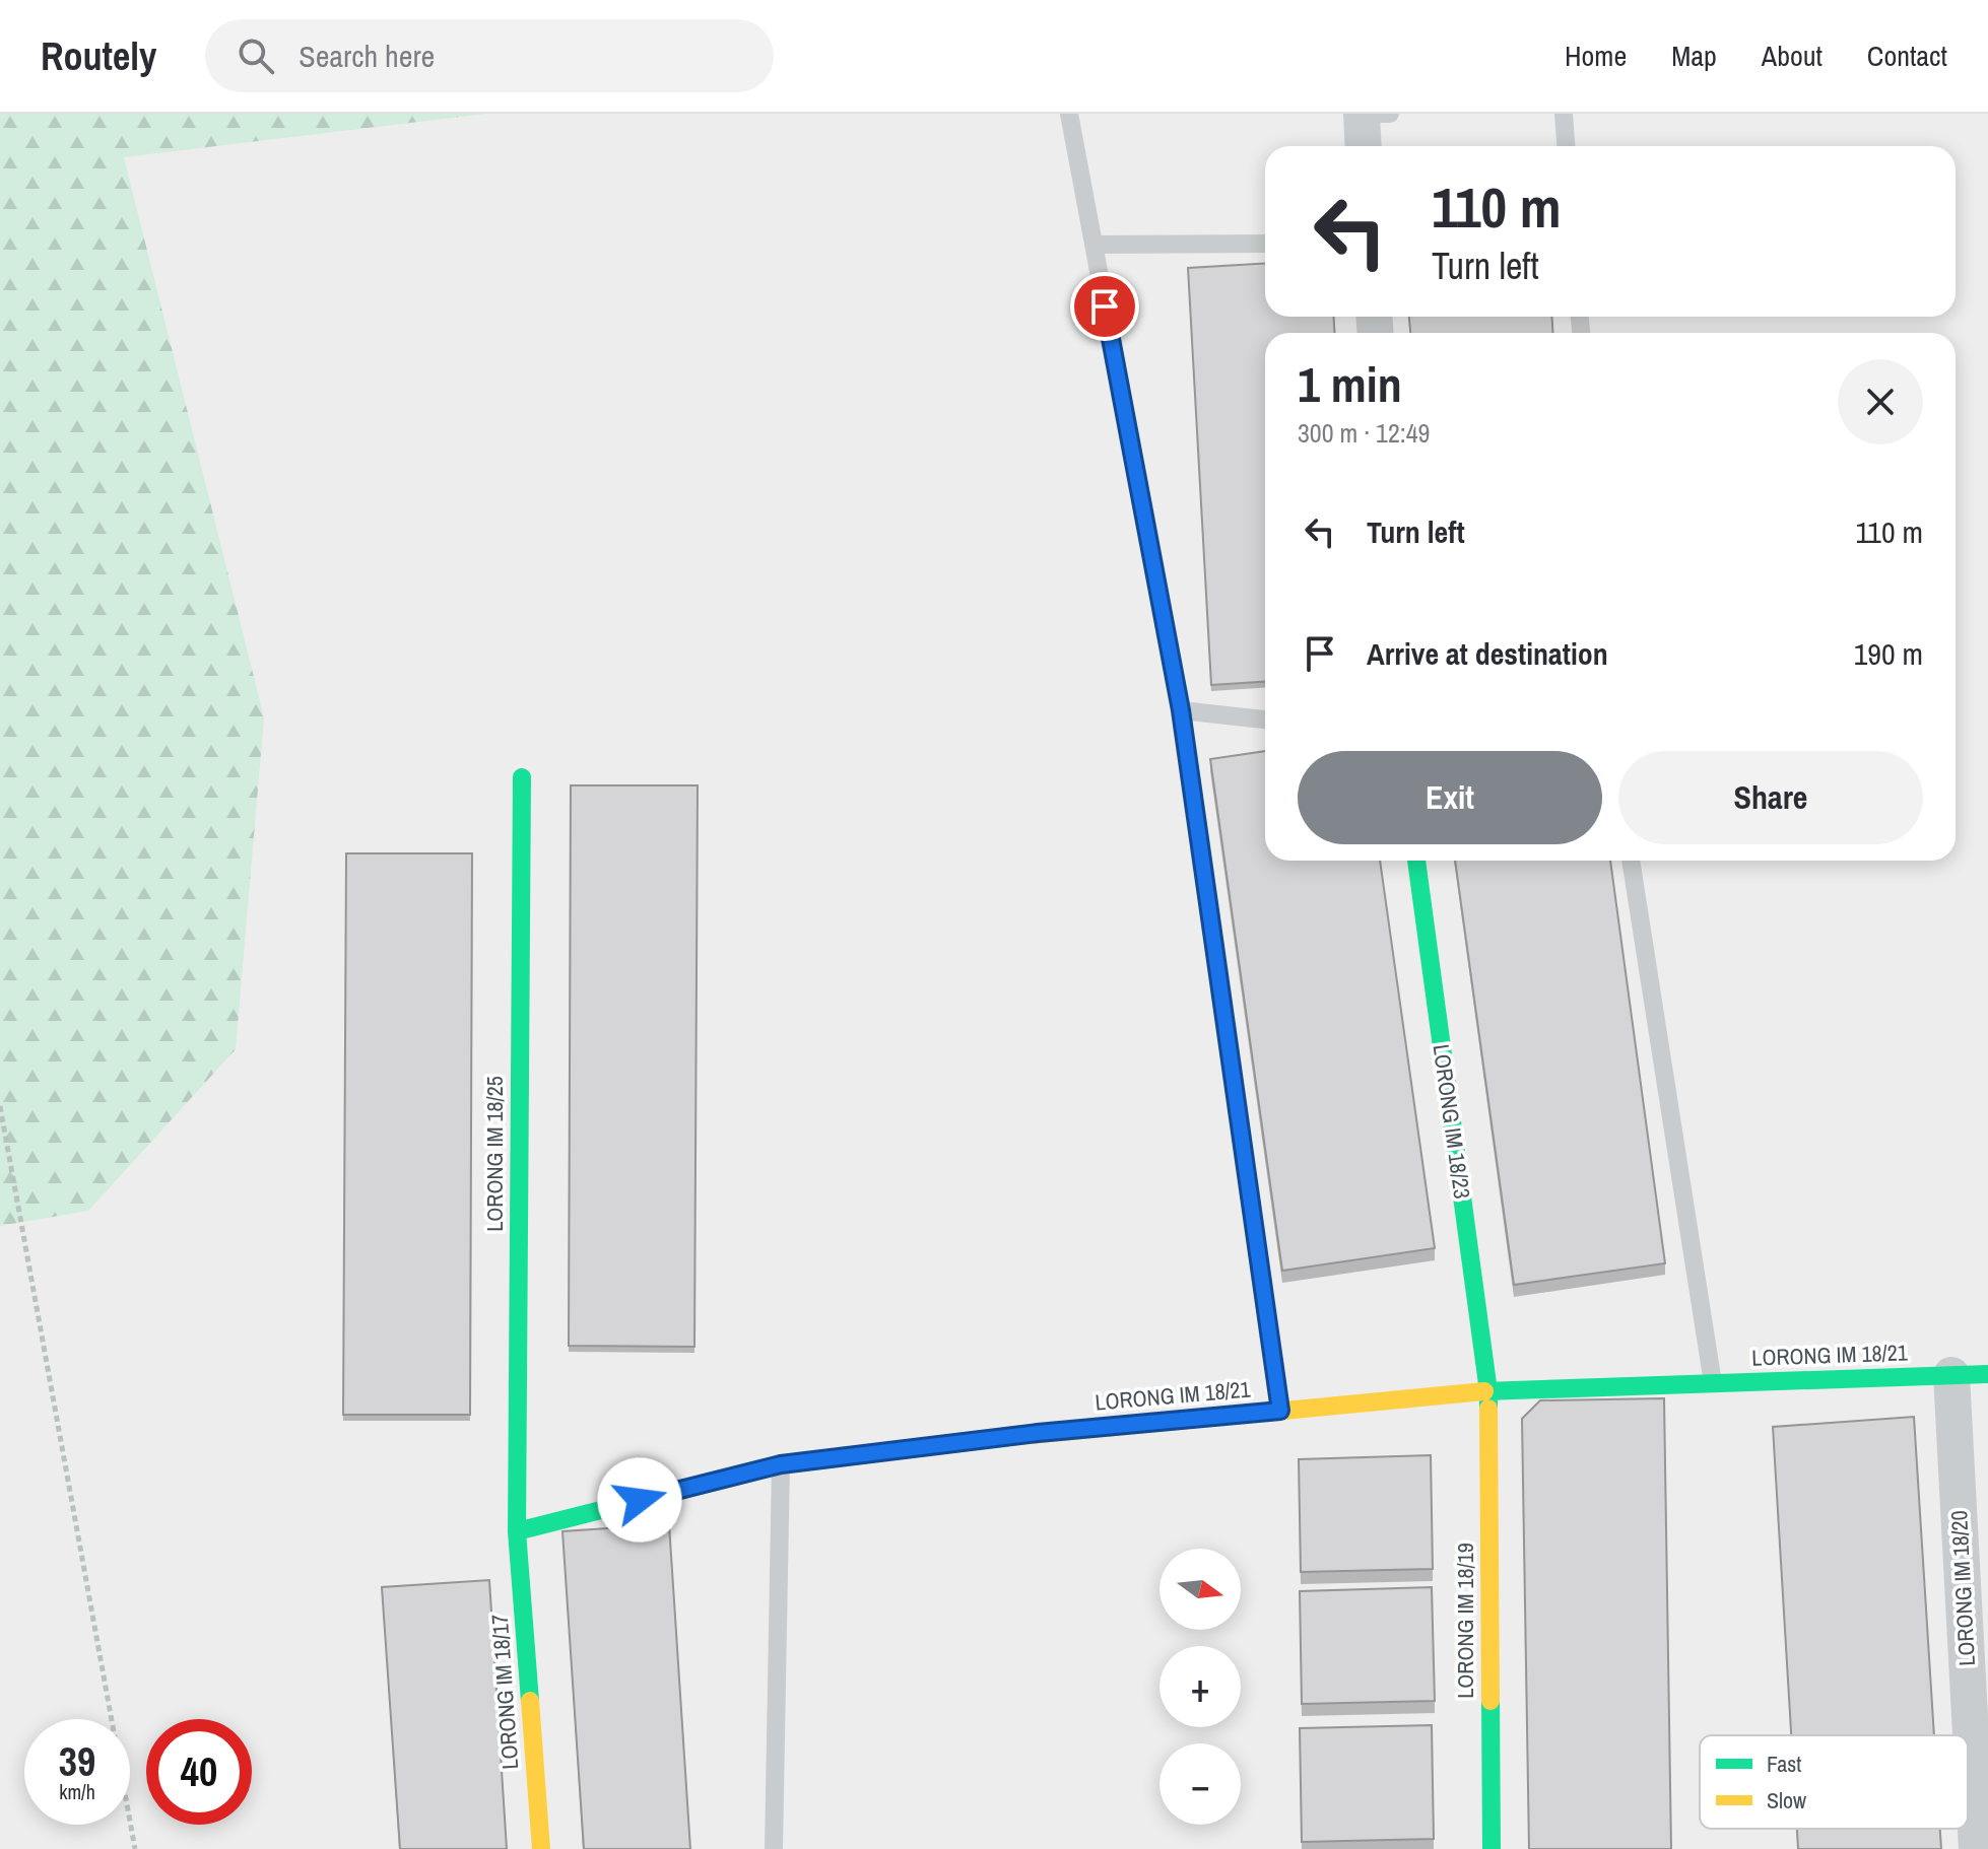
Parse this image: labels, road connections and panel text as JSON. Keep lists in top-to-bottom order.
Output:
{
  "streets": {
    "street": [
      "LORONG IM 18/23",
      "LORONG IM 18/25",
      "LORONG IM 18/21",
      "LORONG IM 18/20",
      "LORONG IM 18/19",
      "LORONG IM 18/17"
    ]
  },
  "crossings": [
    ["LORONG IM 18/23", "LORONG IM 18/21"],
    ["LORONG IM 18/23", "LORONG IM 18/19"],
    ["LORONG IM 18/25", "LORONG IM 18/21"],
    ["LORONG IM 18/25", "LORONG IM 18/17"],
    ["LORONG IM 18/21", "LORONG IM 18/20"],
    ["LORONG IM 18/21", "LORONG IM 18/19"],
    ["LORONG IM 18/21", "LORONG IM 18/17"]
  ],
  "legend": ["Fast", "Slow"],
  "north": "right",
  "page": {
    "header": "Routely",
    "search": "Search here",
    "nav": [
      "Home",
      "Map",
      "About",
      "Contact"
    ],
    "turn": ["110 m", "Turn left"],
    "heading": ["1 min", "300 m · 12:49"],
    "list": [
      {
        "name": "Turn left",
        "value": "110 m"
      },
      {
        "name": "Arrive at destination",
        "value": "190 m"
      }
    ],
    "buttons": ["Exit", "Share"],
    "map_buttons": ["+", "−"],
    "speed": "39 km/h",
    "limit": "40"
  }
}
